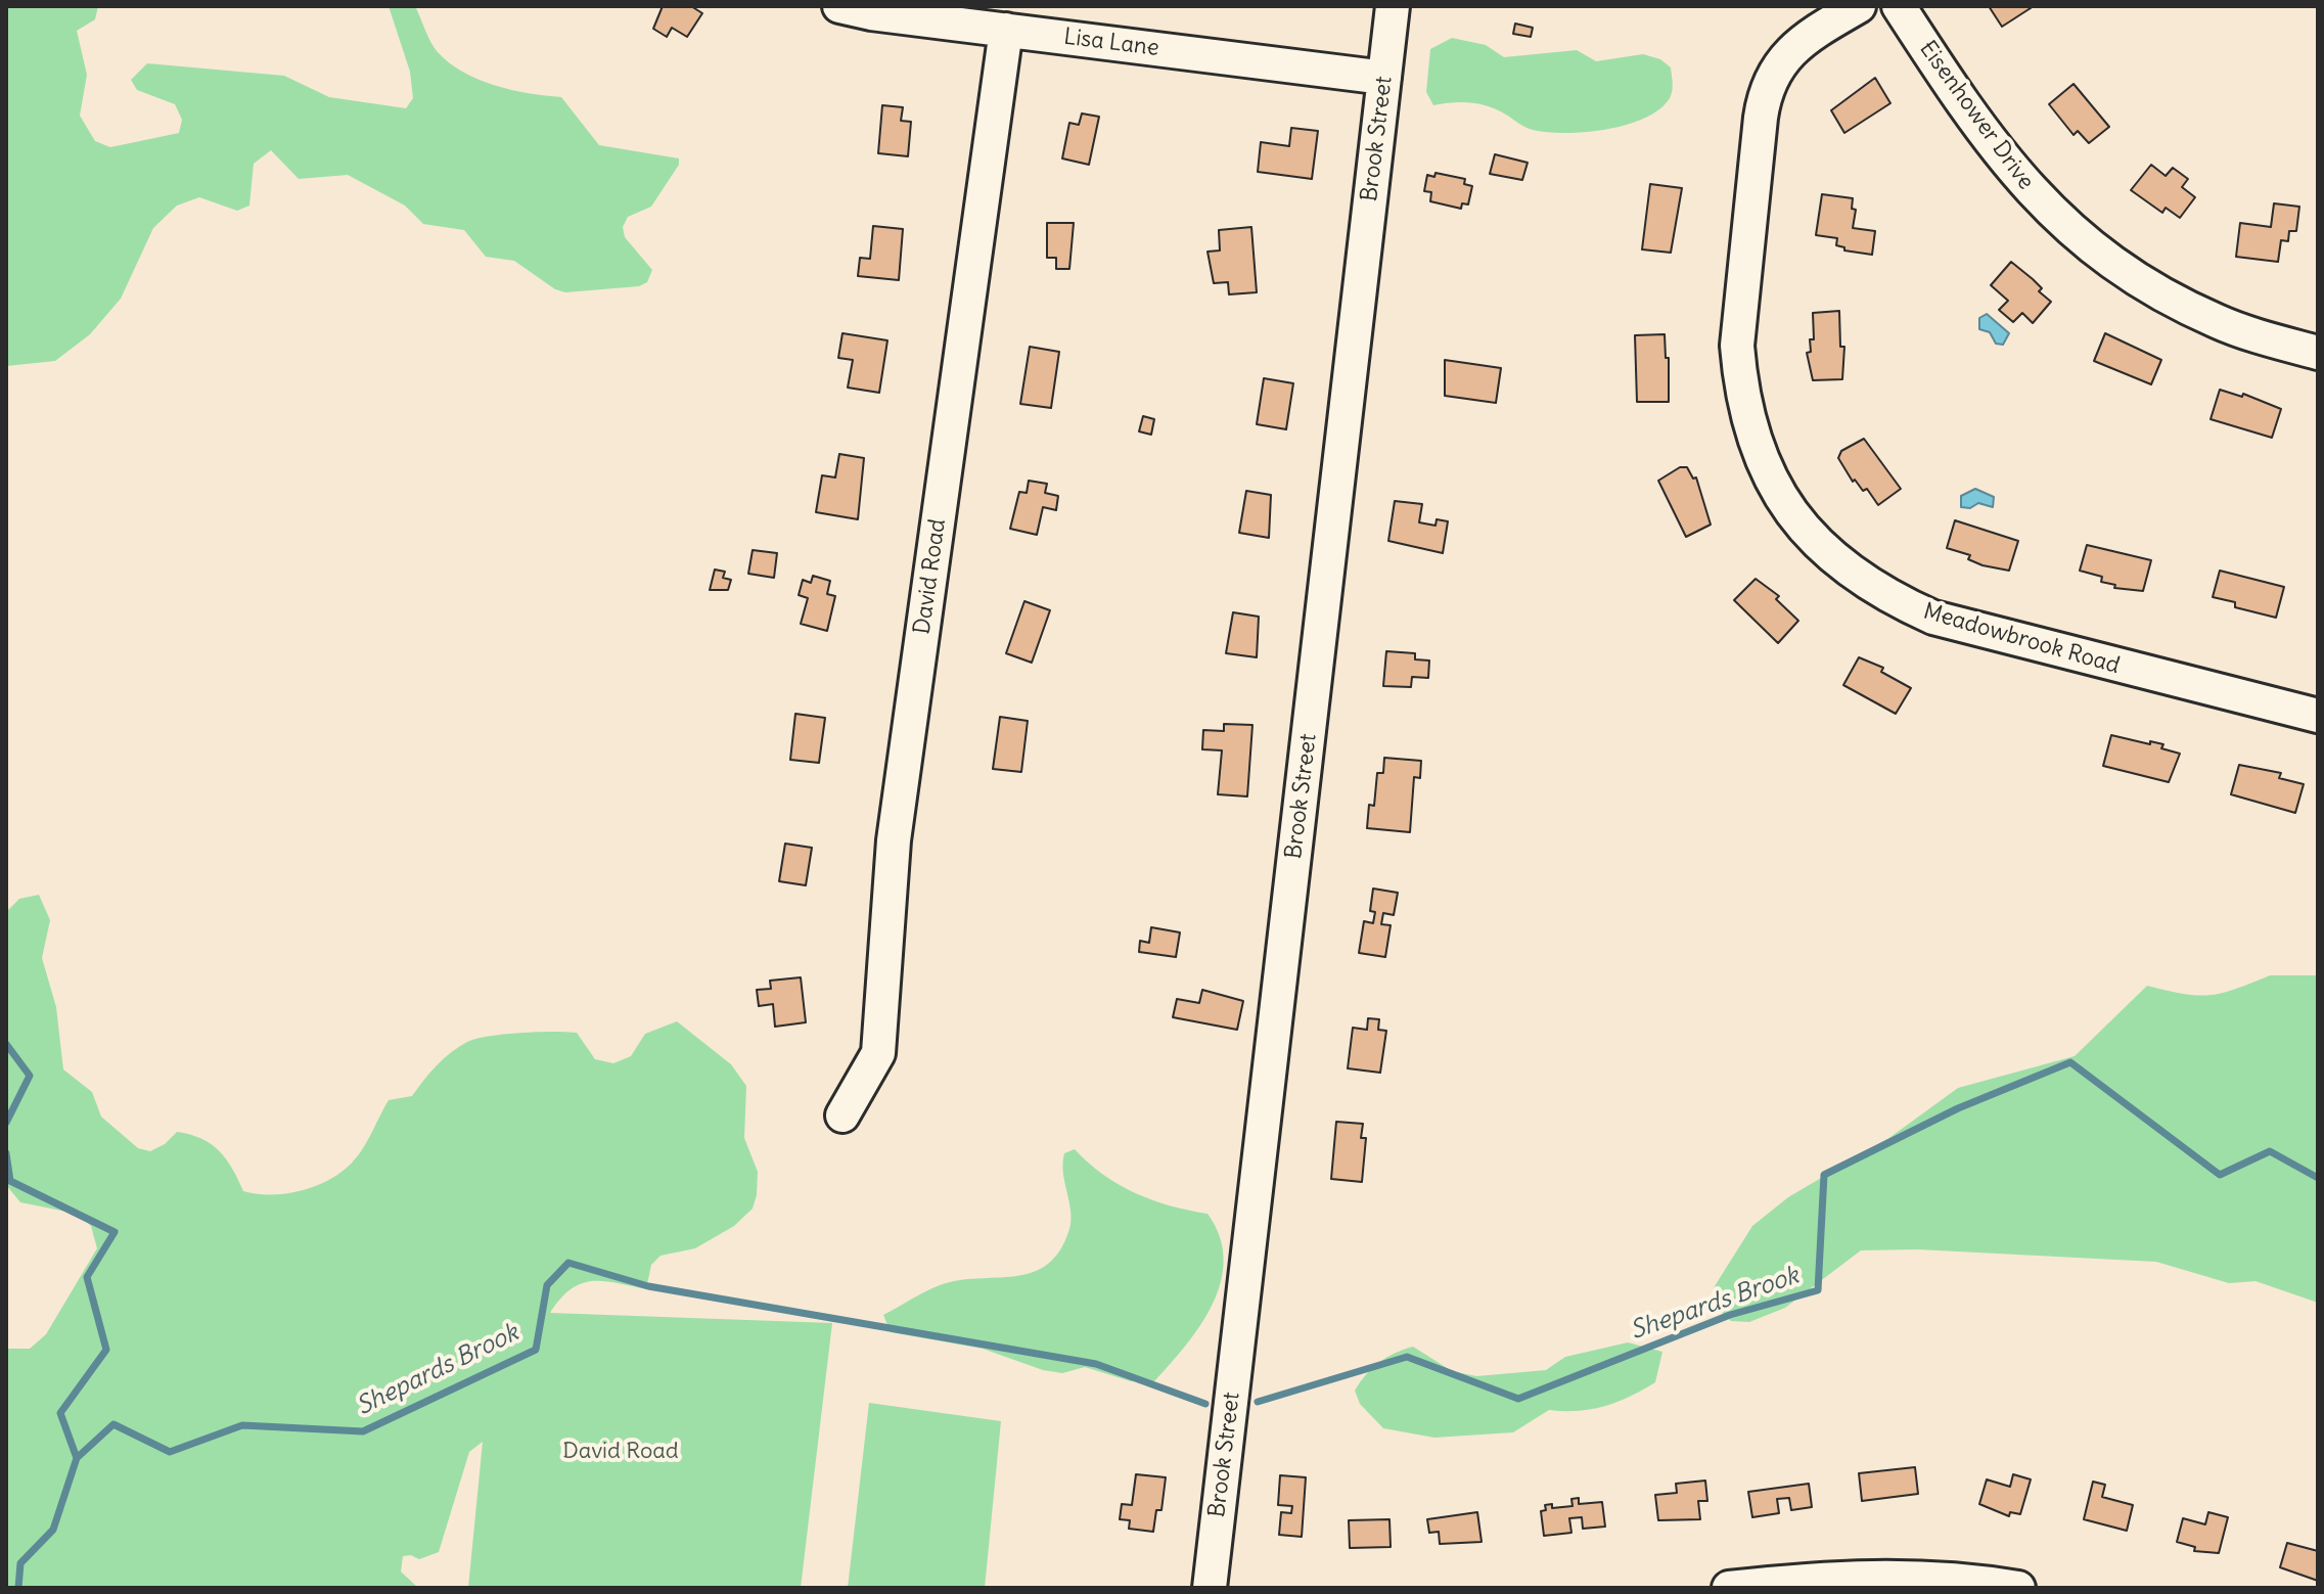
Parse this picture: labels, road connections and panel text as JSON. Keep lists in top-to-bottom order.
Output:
{
  "streets": {
    "street": [
      "Lisa Lane",
      "Eisenhower Drive",
      "Brook Street",
      "David Road",
      "Meadowbrook Road"
    ]
  },
  "crossings": [
    ["Lisa Lane", "Brook Street"],
    ["Lisa Lane", "David Road"]
  ],
  "water": ["Shepards Brook"],
  "parks": ["David Road"]
}
